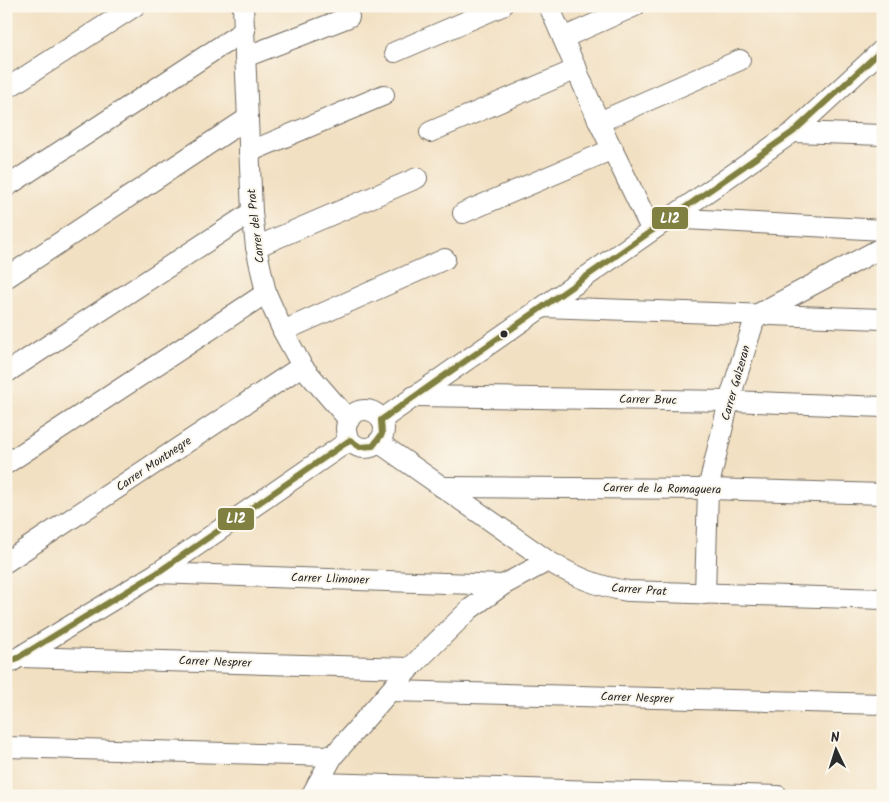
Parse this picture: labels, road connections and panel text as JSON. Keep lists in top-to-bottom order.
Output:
{
  "streets": {
    "street": [
      "Carrer del Prat",
      "Carrer Galzeran",
      "Carrer Bruc",
      "Carrer Montnegre",
      "Carrer de la Romaguera",
      "Carrer Llimoner",
      "Carrer Prat",
      "Carrer Nesprer"
    ]
  },
  "crossings": [
    ["Carrer del Prat", "Carrer Montnegre"],
    ["Carrer del Prat", "Carrer Prat"],
    ["Carrer Galzeran", "Carrer Bruc"],
    ["Carrer Galzeran", "Carrer de la Romaguera"],
    ["Carrer Galzeran", "Carrer Prat"],
    ["Carrer de la Romaguera", "Carrer Prat"]
  ],
  "lines": ["transit line L12"],
  "north": "top"
}
